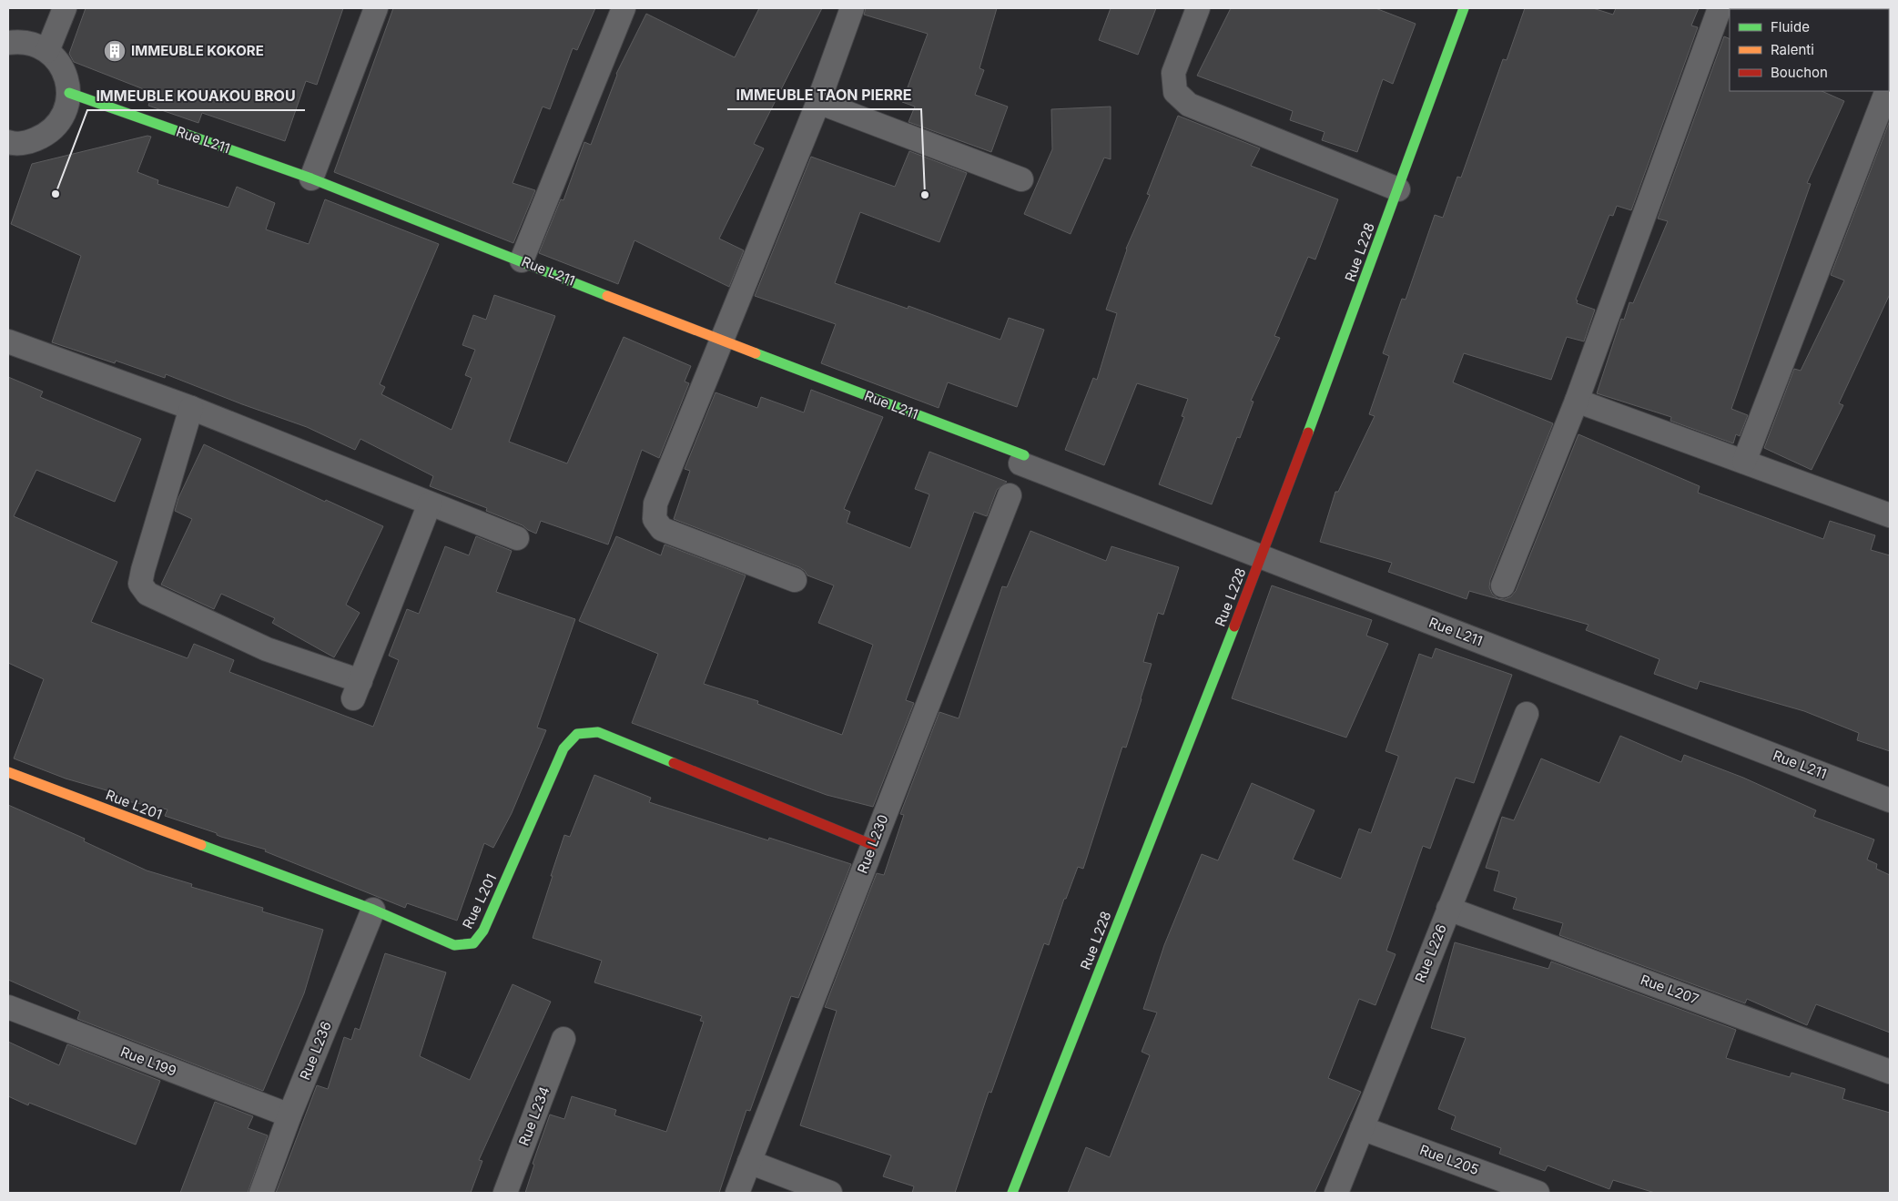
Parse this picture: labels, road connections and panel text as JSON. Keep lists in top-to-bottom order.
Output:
{
  "streets": {
    "street": [
      "Rue L211",
      "Rue L228",
      "Rue L201",
      "Rue L230",
      "Rue L226",
      "Rue L207",
      "Rue L236",
      "Rue L199",
      "Rue L234",
      "Rue L205"
    ]
  },
  "crossings": [
    ["Rue L211", "Rue L228"],
    ["Rue L201", "Rue L230"],
    ["Rue L201", "Rue L236"],
    ["Rue L226", "Rue L207"],
    ["Rue L226", "Rue L205"],
    ["Rue L236", "Rue L199"]
  ],
  "places": {
    "building": ["IMMEUBLE KOKORE"],
    "other": ["IMMEUBLE KOUAKOU BROU", "IMMEUBLE TAON PIERRE"]
  },
  "legend": ["Fluide", "Ralenti", "Bouchon"]
}
